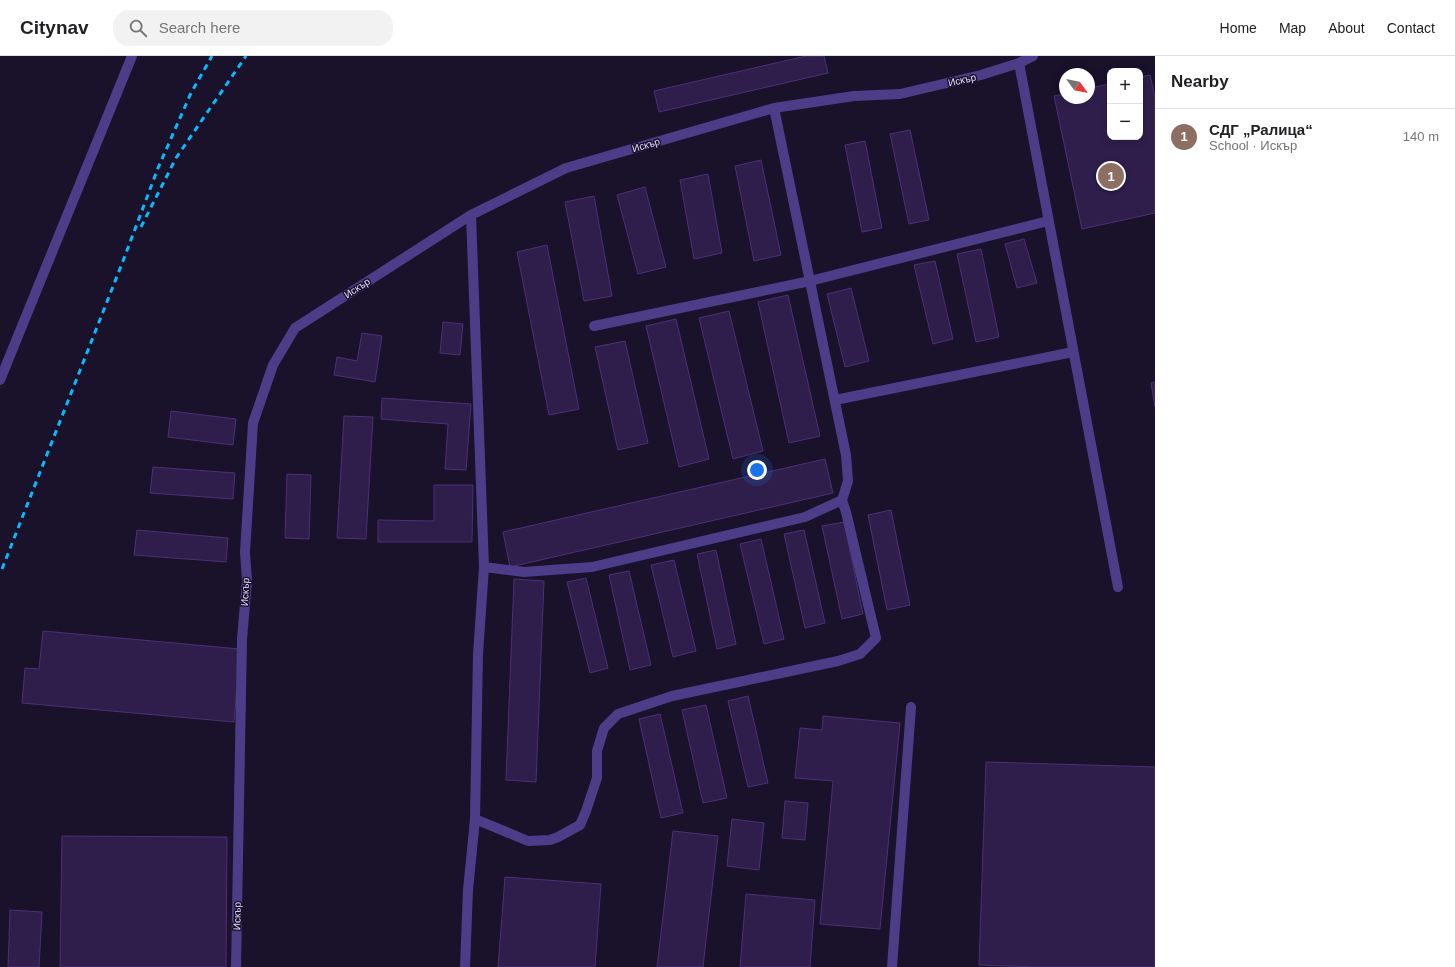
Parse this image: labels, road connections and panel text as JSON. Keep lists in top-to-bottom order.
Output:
{
  "streets": {
    "street": ["Искър"]
  },
  "north": "bottom right",
  "page": {
    "header": "Citynav",
    "search": "Search here",
    "nav": [
      "Home",
      "Map",
      "About",
      "Contact"
    ],
    "heading": "Nearby",
    "map_buttons": ["+", "−"],
    "list": [
      {
        "mark": "1",
        "name": "СДГ „Ралица“",
        "note": "School · Искър",
        "value": "140 m"
      }
    ],
    "pins": "1"
  }
}
